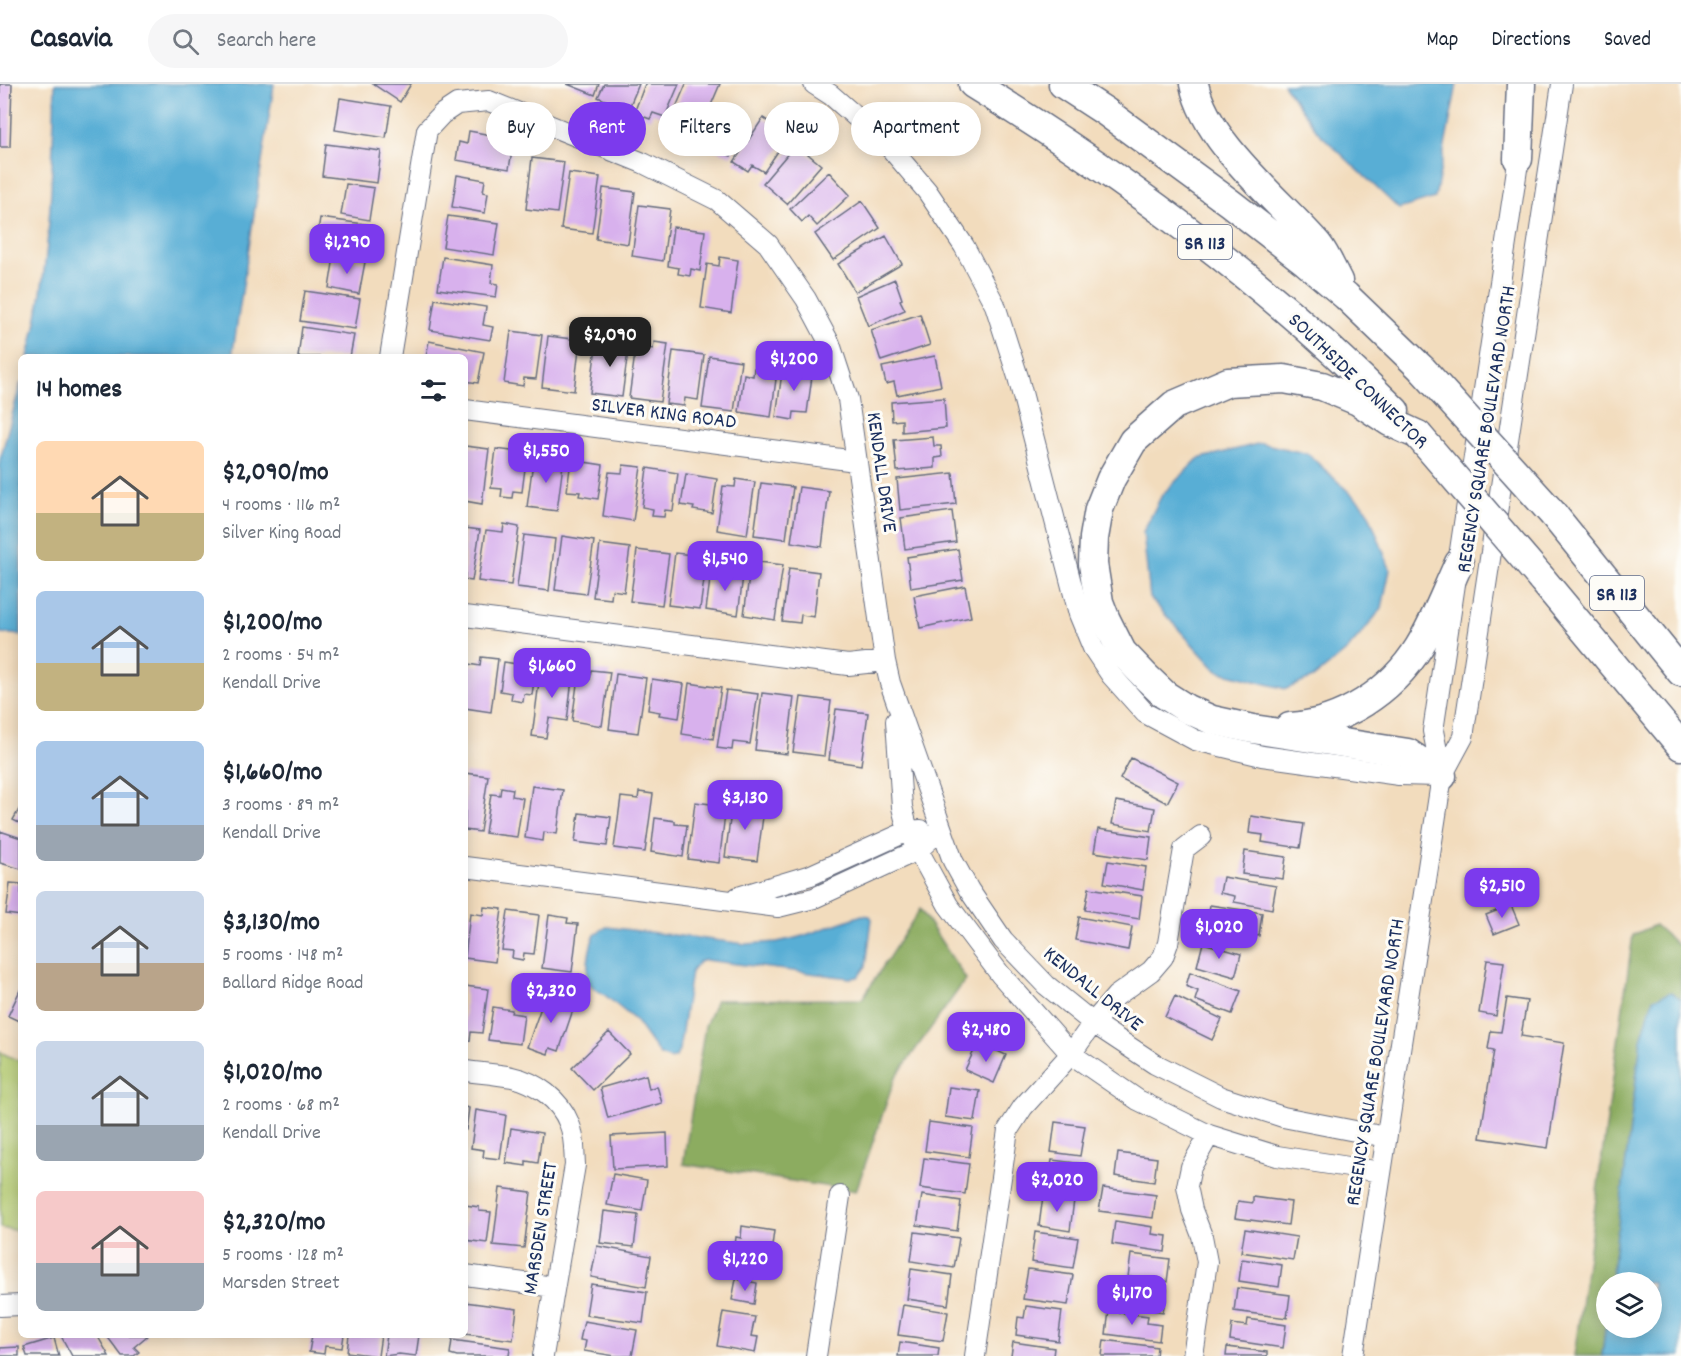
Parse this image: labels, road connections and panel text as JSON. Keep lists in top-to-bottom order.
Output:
{
  "streets": {
    "highway": ["SR 113", "SOUTHSIDE CONNECTOR"],
    "street": [
      "SILVER KING ROAD",
      "REGENCY SQUARE BOULEVARD NORTH",
      "KENDALL DRIVE",
      "MARSDEN STREET"
    ]
  },
  "crossings": [
    ["SILVER KING ROAD", "KENDALL DRIVE"],
    ["REGENCY SQUARE BOULEVARD NORTH", "KENDALL DRIVE"]
  ],
  "page": {
    "header": "Casavia",
    "search": "Search here",
    "nav": ["Map", "Directions", "Saved"],
    "chip": [
      "Buy",
      "Rent",
      "Filters",
      "New",
      "Apartment"
    ],
    "price": [
      "$1,290",
      "$2,090",
      "$1,200",
      "$1,550",
      "$1,540",
      "$1,660",
      "$3,130",
      "$2,510",
      "$1,020",
      "$2,320",
      "$2,480",
      "$2,020",
      "$1,220",
      "$1,170"
    ],
    "heading": "14 homes",
    "list": [
      {
        "name": "$2,090/mo",
        "note": "4 rooms · 116 m² · Silver King Road"
      },
      {
        "name": "$1,200/mo",
        "note": "2 rooms · 54 m² · Kendall Drive"
      },
      {
        "name": "$1,660/mo",
        "note": "3 rooms · 89 m² · Kendall Drive"
      },
      {
        "name": "$3,130/mo",
        "note": "5 rooms · 148 m² · Ballard Ridge Road"
      },
      {
        "name": "$1,020/mo",
        "note": "2 rooms · 68 m² · Kendall Drive"
      },
      {
        "name": "$2,320/mo",
        "note": "5 rooms · 128 m² · Marsden Street"
      }
    ]
  }
}
